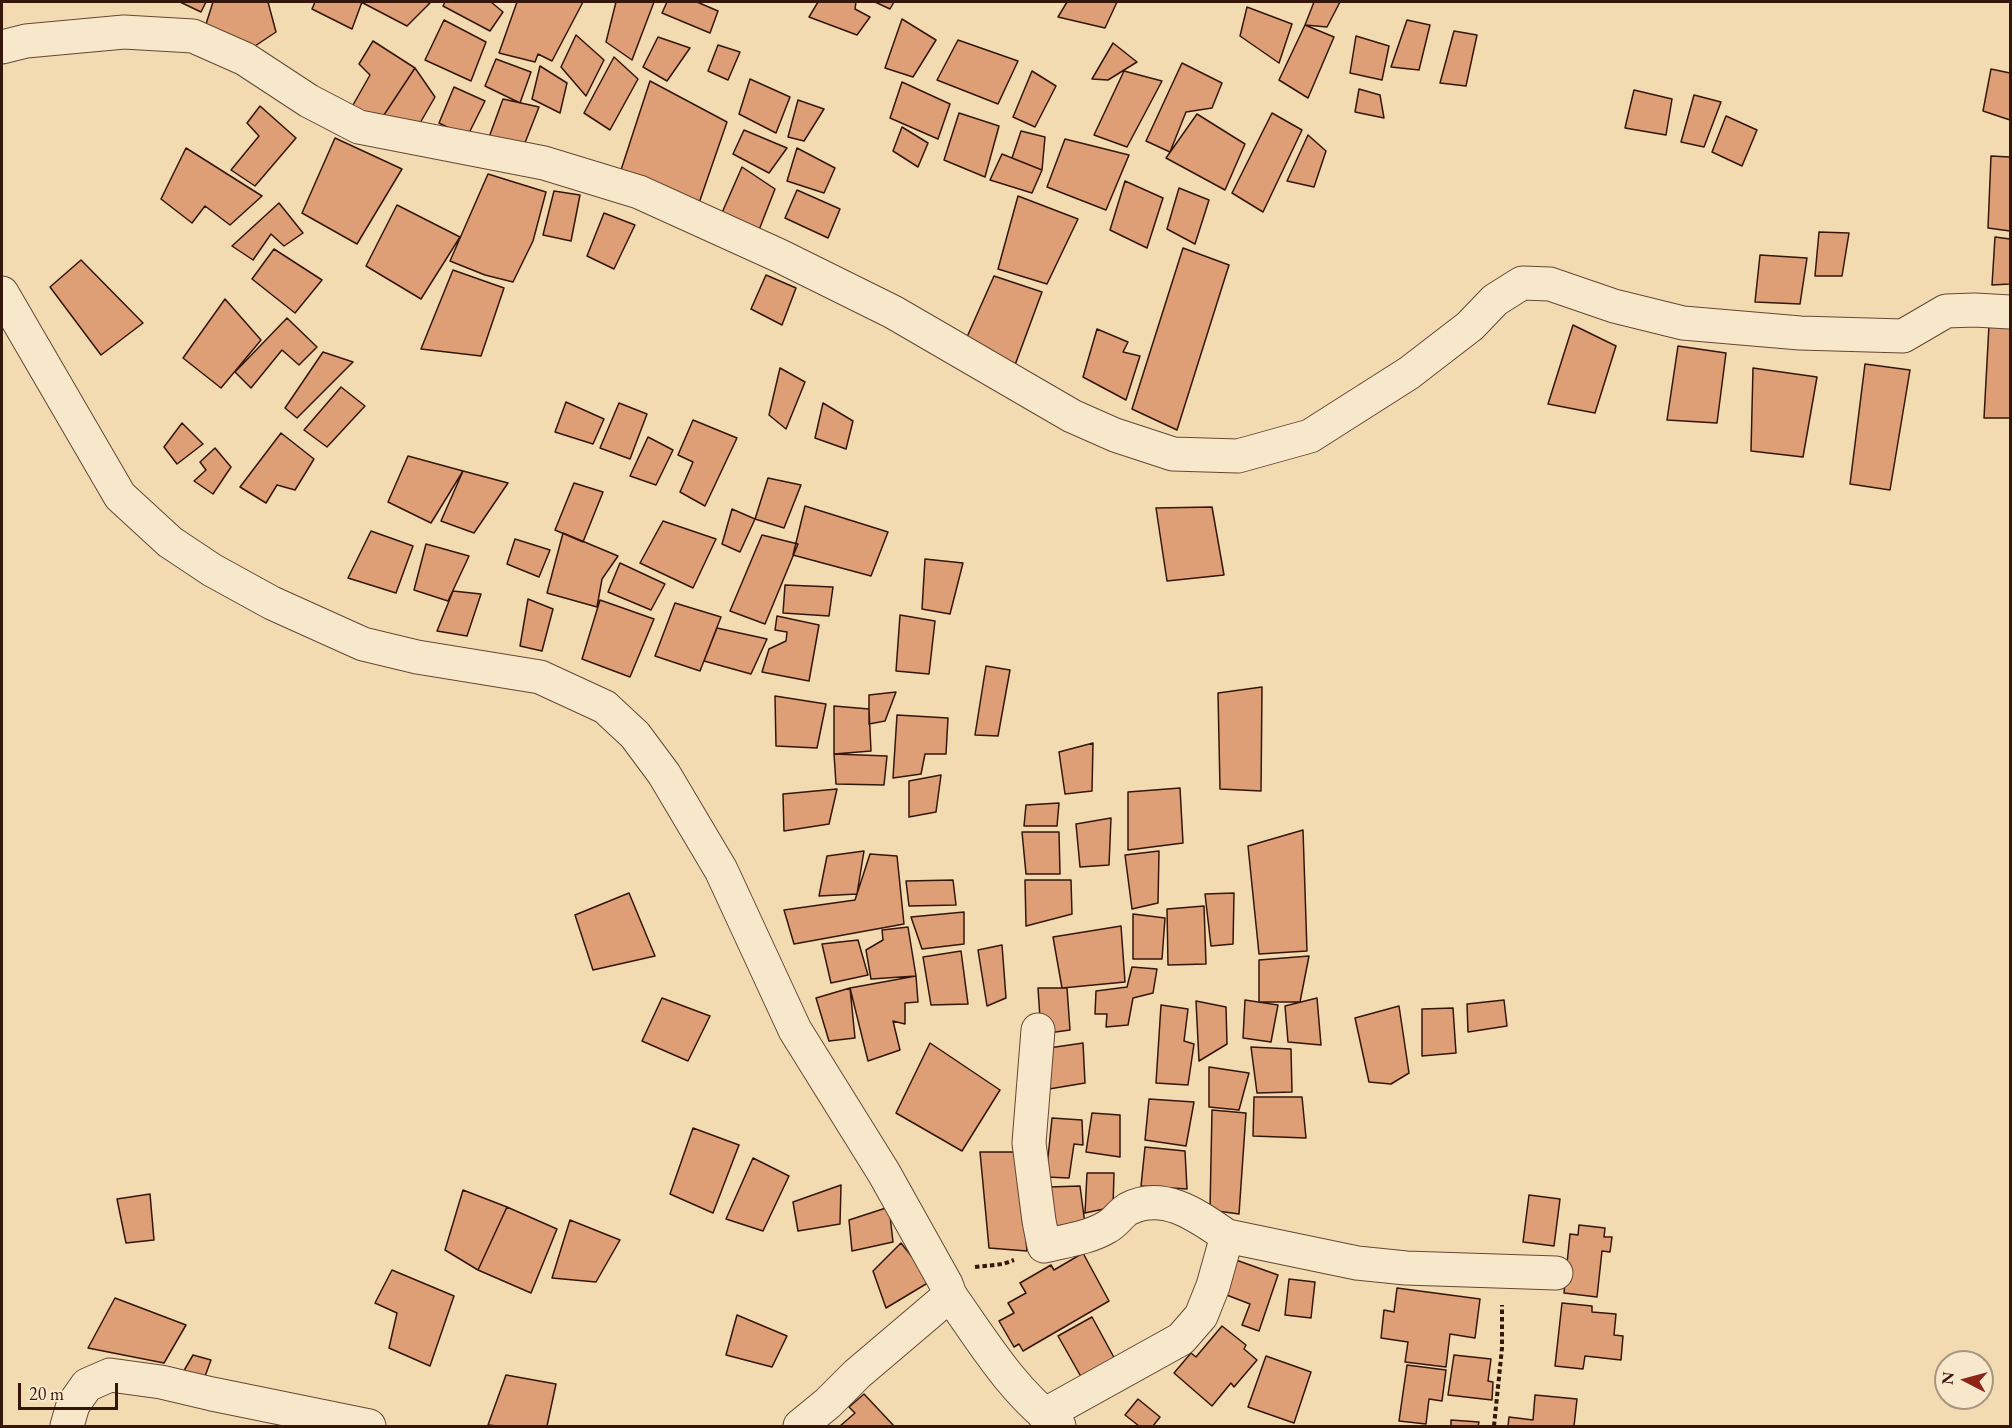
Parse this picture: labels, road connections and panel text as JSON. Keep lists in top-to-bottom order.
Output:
{
  "scale_bar": "20 m",
  "north": "left"
}
